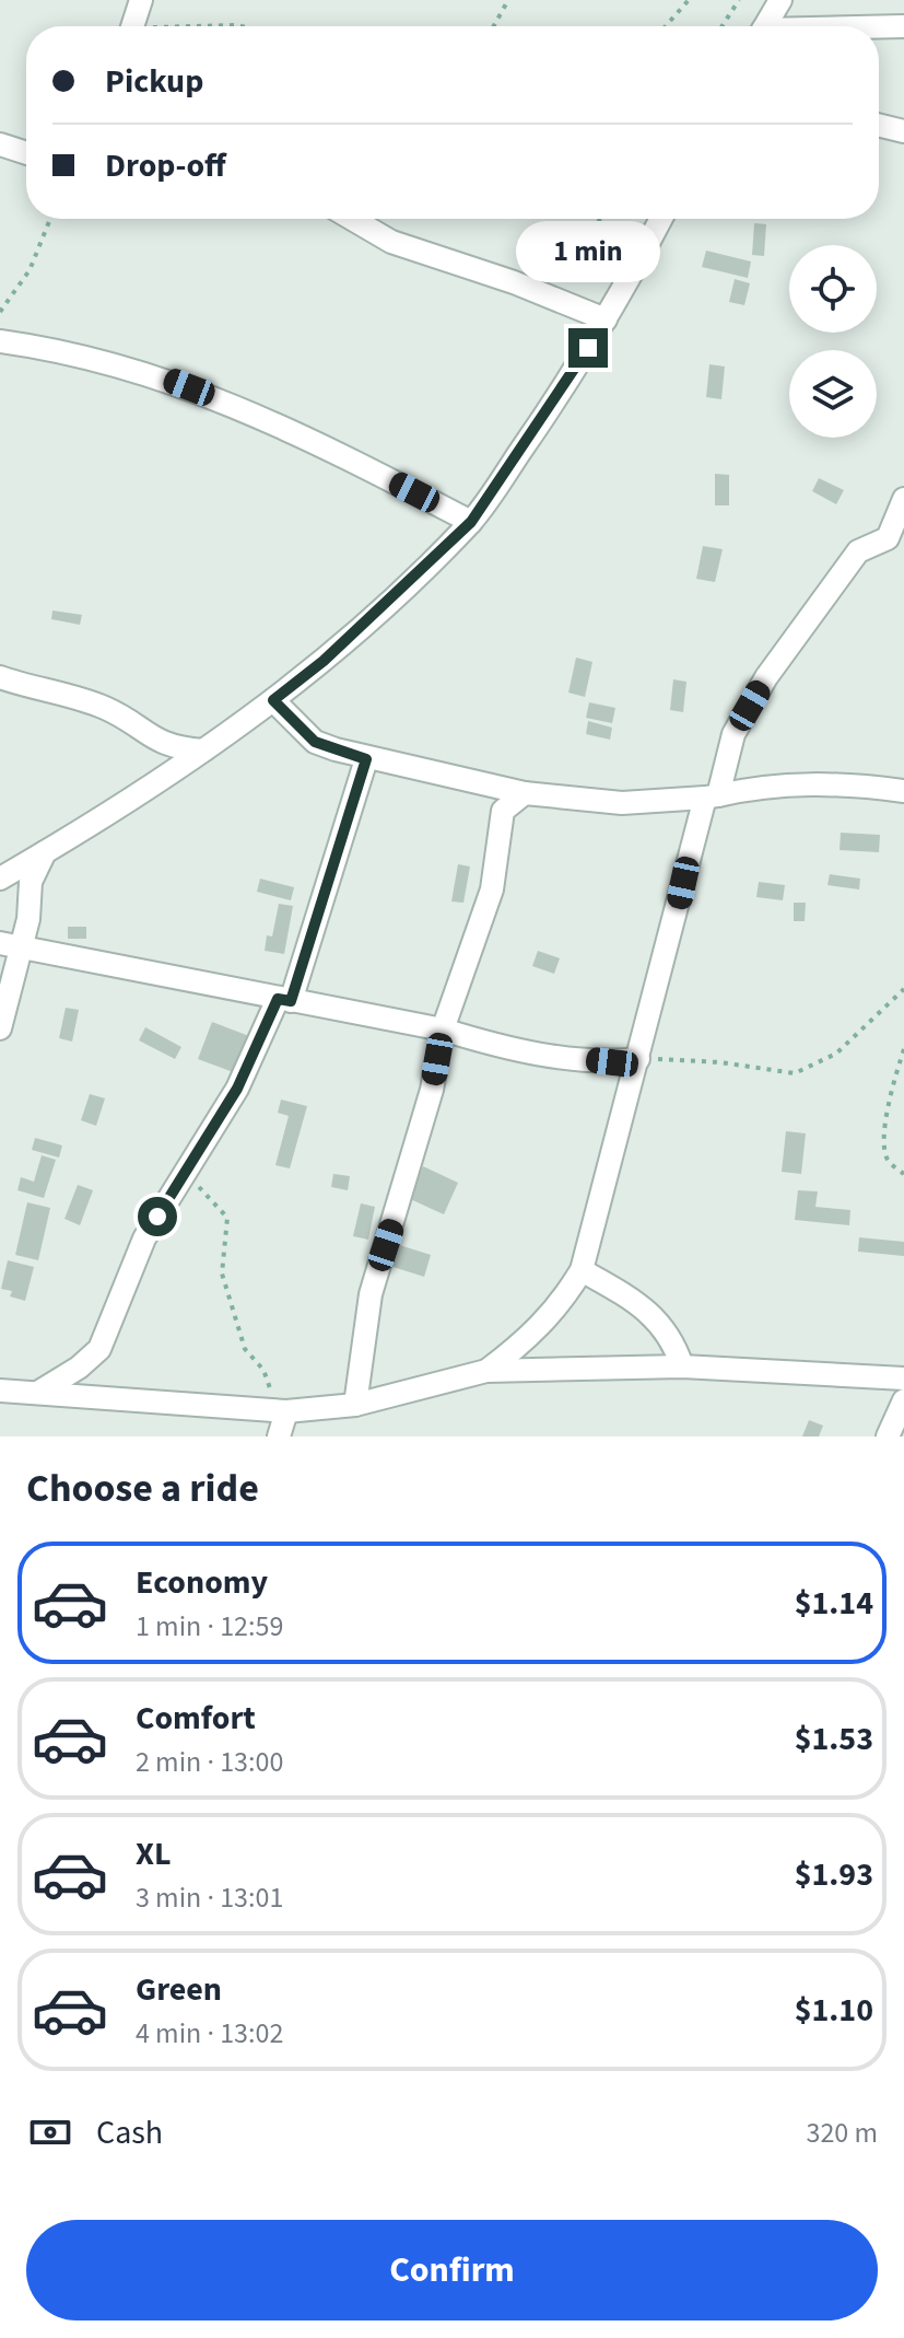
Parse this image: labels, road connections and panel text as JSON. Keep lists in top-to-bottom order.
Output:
{
  "page": {
    "banner": ["Pickup", "Drop-off"],
    "bubble": "1 min",
    "heading": "Choose a ride",
    "list": [
      {
        "name": "Economy",
        "note": "1 min · 12:59",
        "value": "$1.14"
      },
      {
        "name": "Comfort",
        "note": "2 min · 13:00",
        "value": "$1.53"
      },
      {
        "name": "XL",
        "note": "3 min · 13:01",
        "value": "$1.93"
      },
      {
        "name": "Green",
        "note": "4 min · 13:02",
        "value": "$1.10"
      }
    ],
    "pay": ["Cash", "320 m"],
    "buttons": "Confirm"
  }
}
